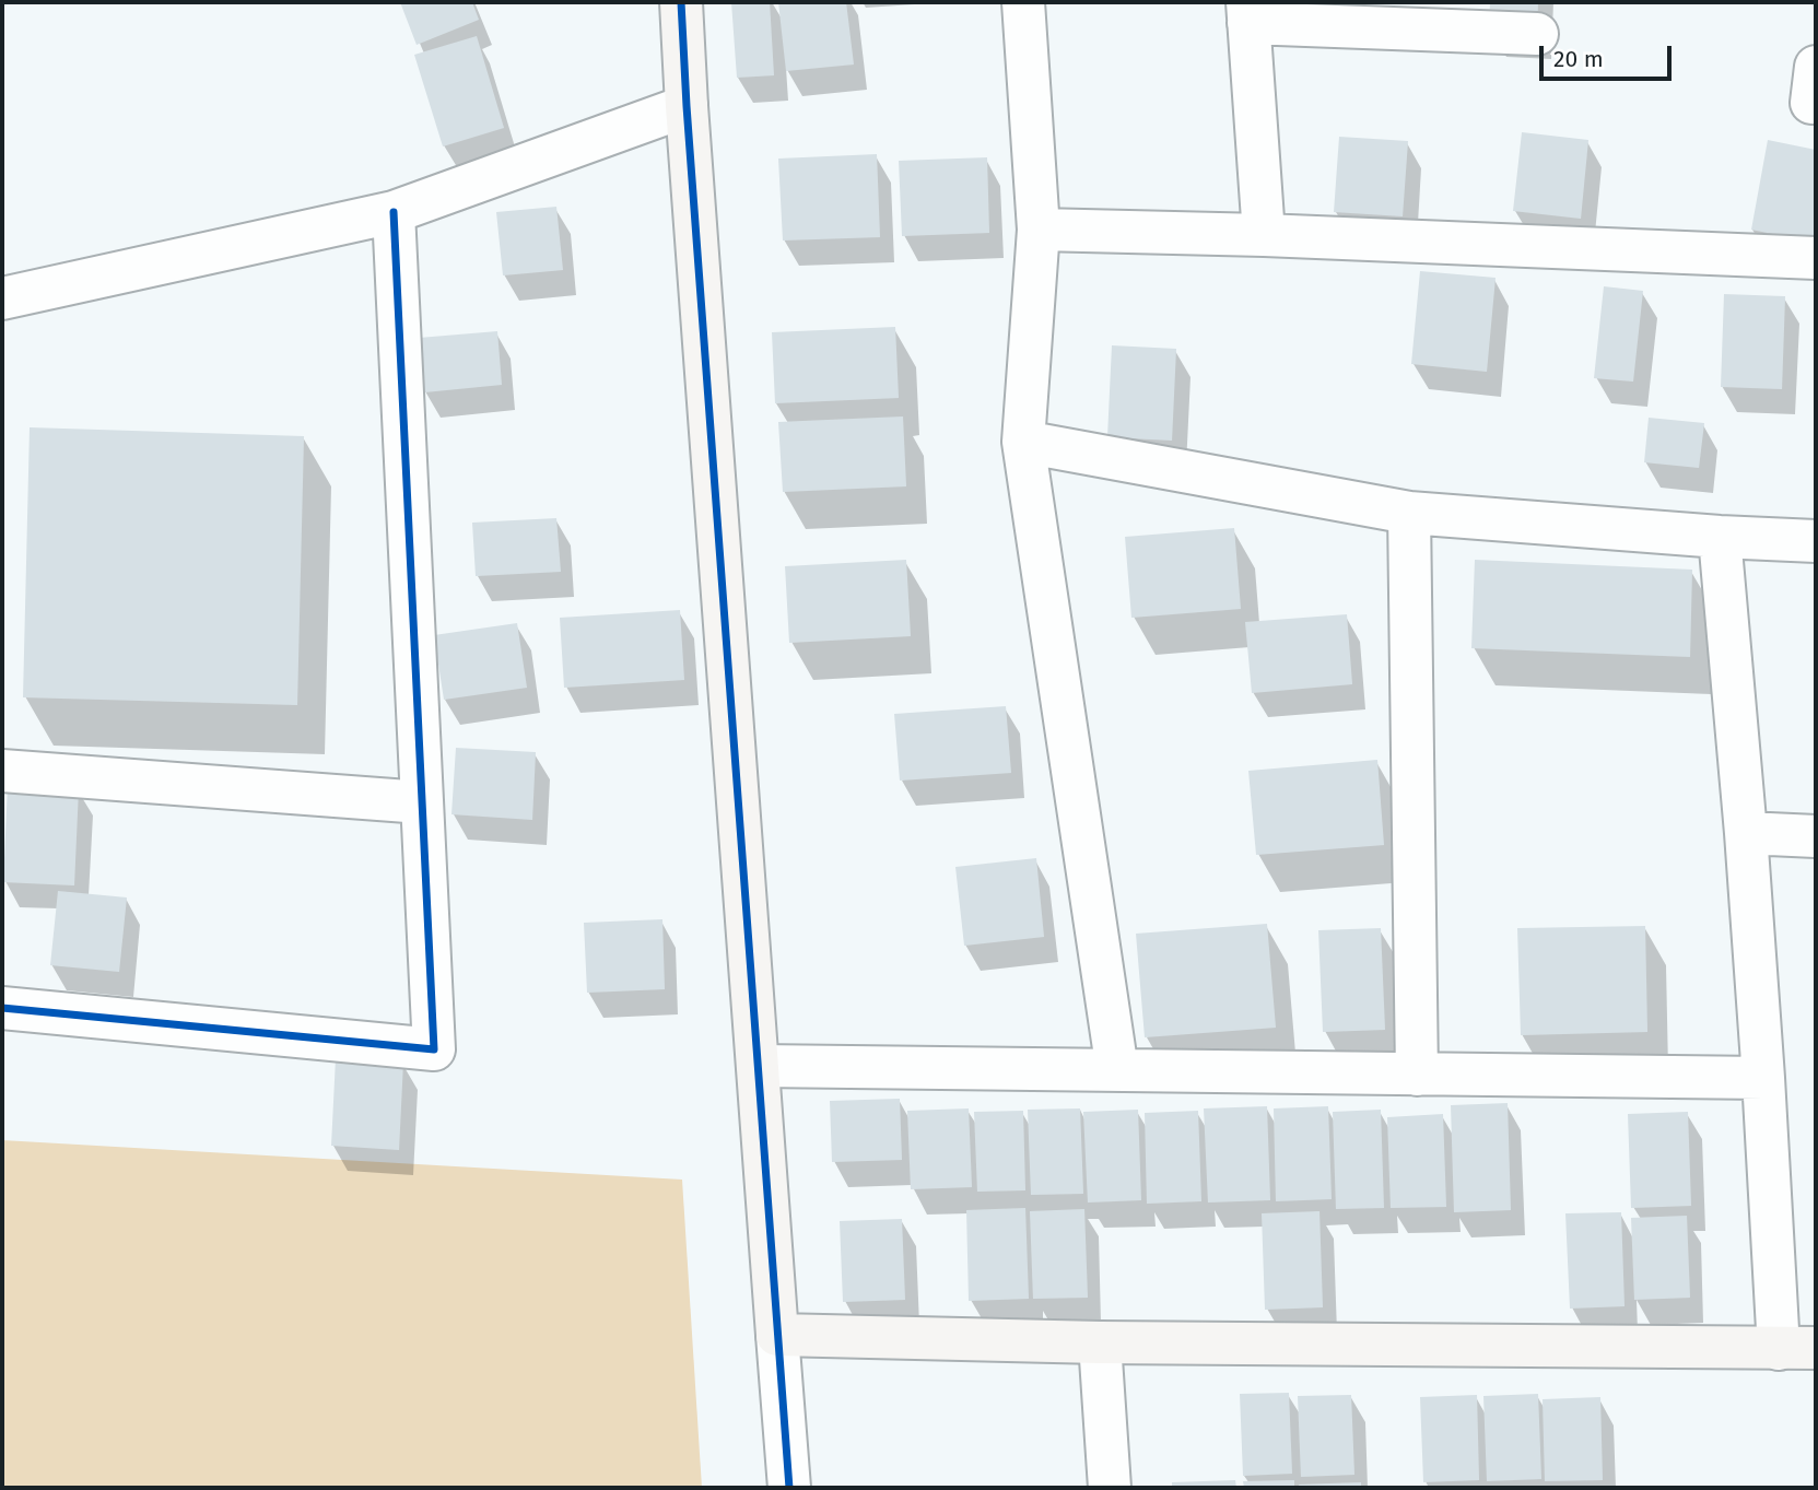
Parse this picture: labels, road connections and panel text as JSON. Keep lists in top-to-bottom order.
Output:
{
  "scale_bar": "20 m"
}
